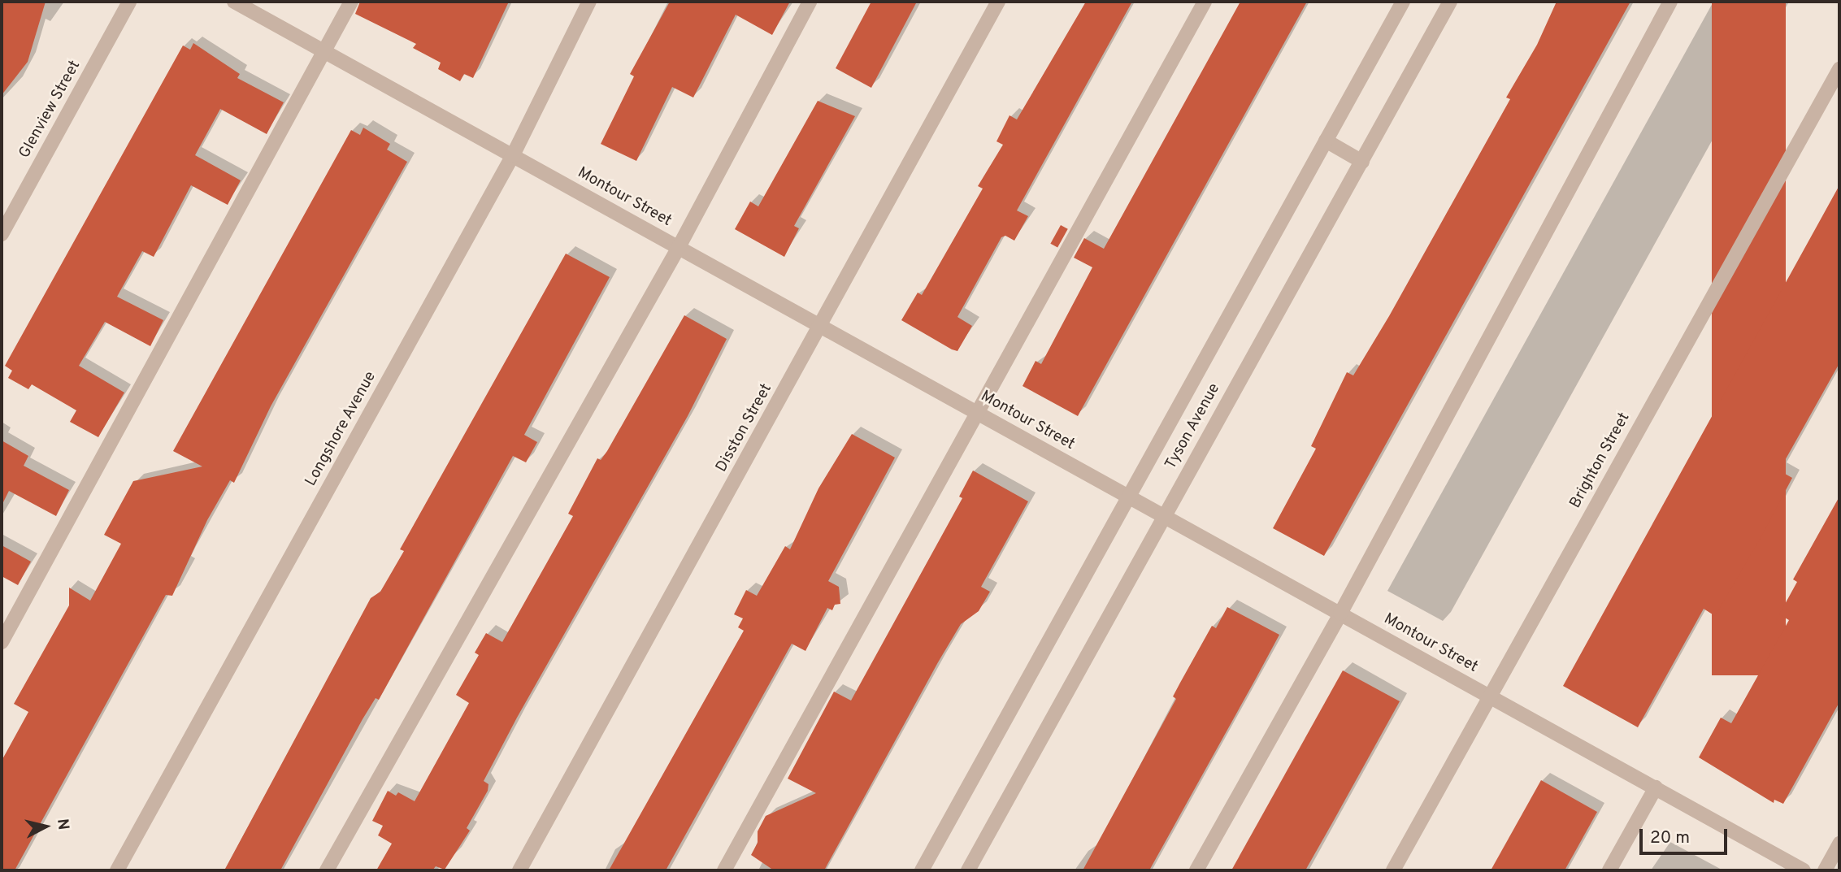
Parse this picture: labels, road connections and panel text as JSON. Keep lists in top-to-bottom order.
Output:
{
  "streets": {
    "street": [
      "Glenview Street",
      "Montour Street",
      "Tyson Avenue",
      "Disston Street",
      "Longshore Avenue",
      "Brighton Street"
    ]
  },
  "crossings": [
    ["Montour Street", "Tyson Avenue"],
    ["Montour Street", "Disston Street"],
    ["Montour Street", "Longshore Avenue"],
    ["Montour Street", "Brighton Street"]
  ],
  "scale_bar": "20 m",
  "north": "right"
}
